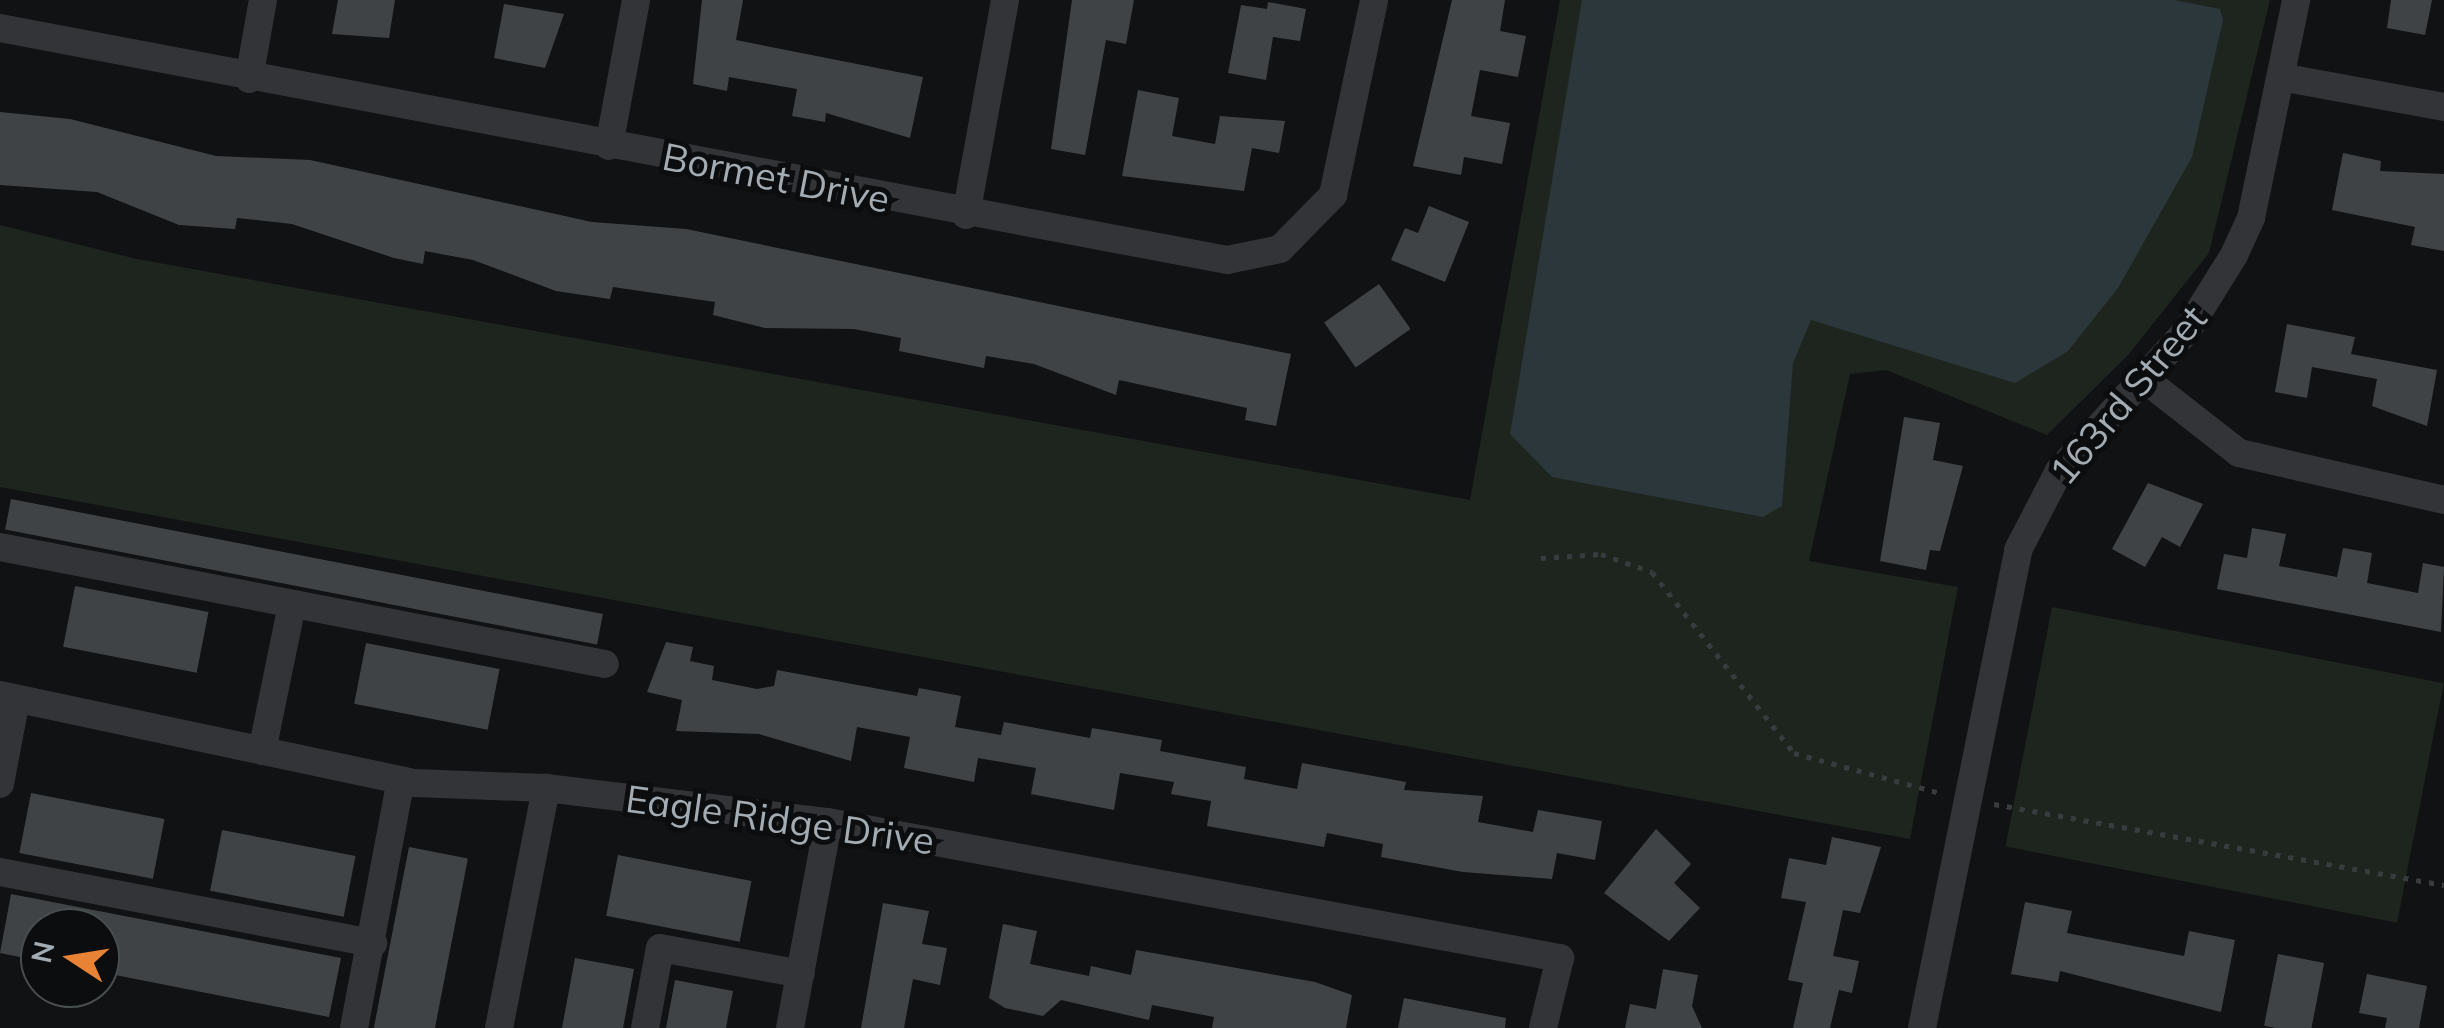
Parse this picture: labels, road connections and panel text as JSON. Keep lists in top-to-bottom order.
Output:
{
  "streets": {
    "street": ["Bormet Drive", "163rd Street", "Eagle Ridge Drive"]
  },
  "north": "left"
}
